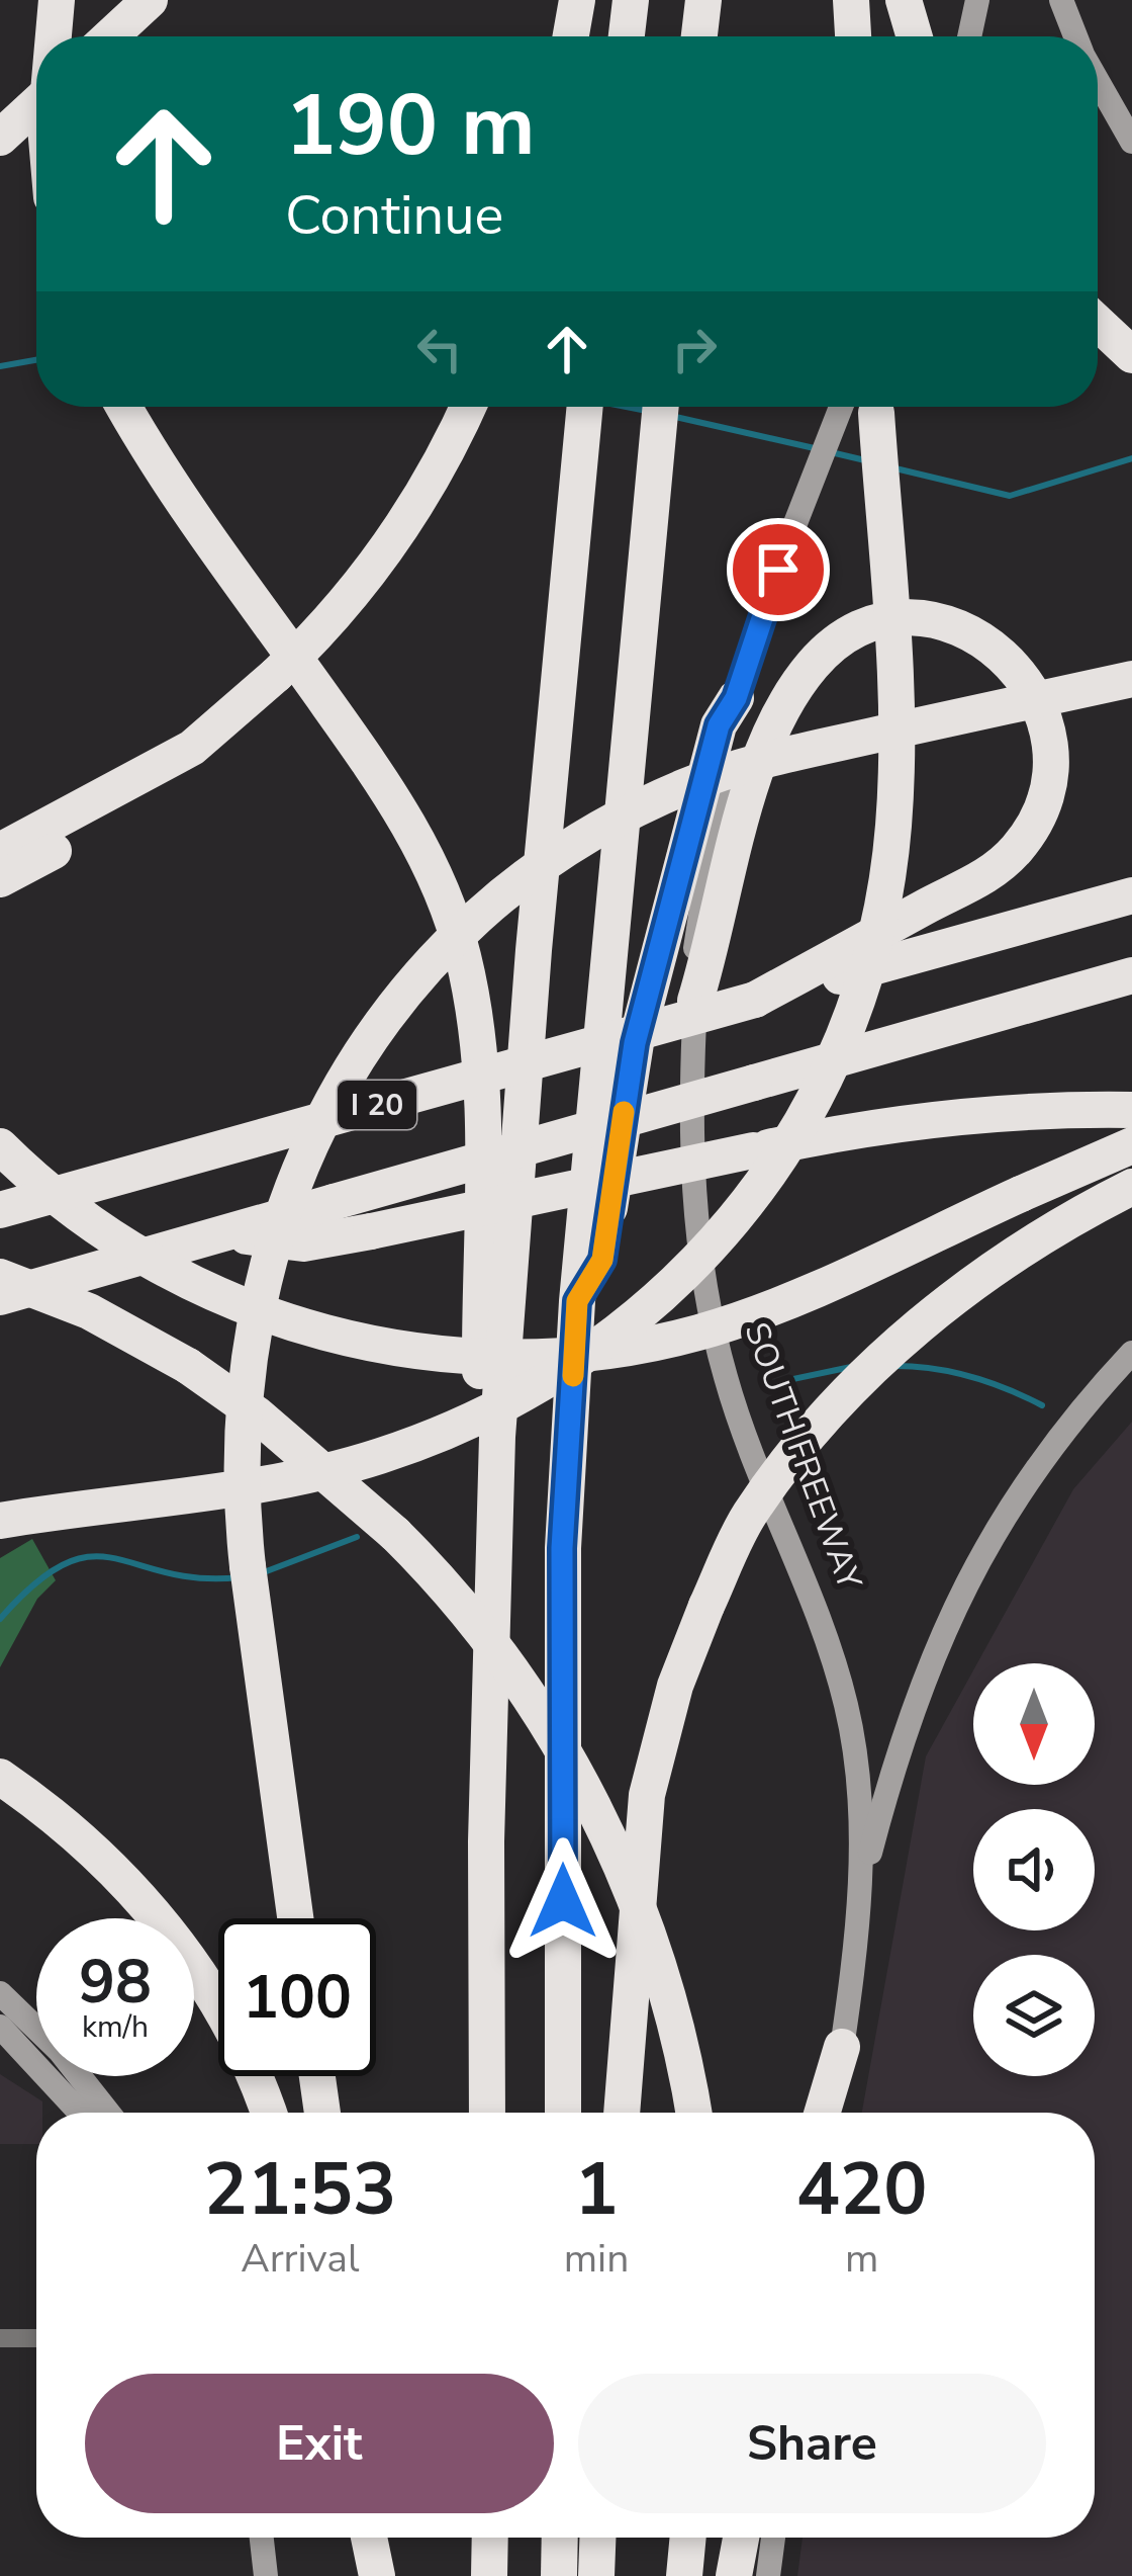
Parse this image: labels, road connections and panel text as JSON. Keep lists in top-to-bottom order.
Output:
{
  "streets": {
    "highway": ["I 20"],
    "main road": ["SOUTH FREEWAY"]
  },
  "north": "bottom",
  "page": {
    "turn": ["190 m", "Continue"],
    "speed": "98 km/h",
    "limit": "100",
    "eta": [
      "21:53",
      "Arrival",
      "1",
      "min",
      "420",
      "m"
    ],
    "buttons": ["Exit", "Share"]
  }
}
